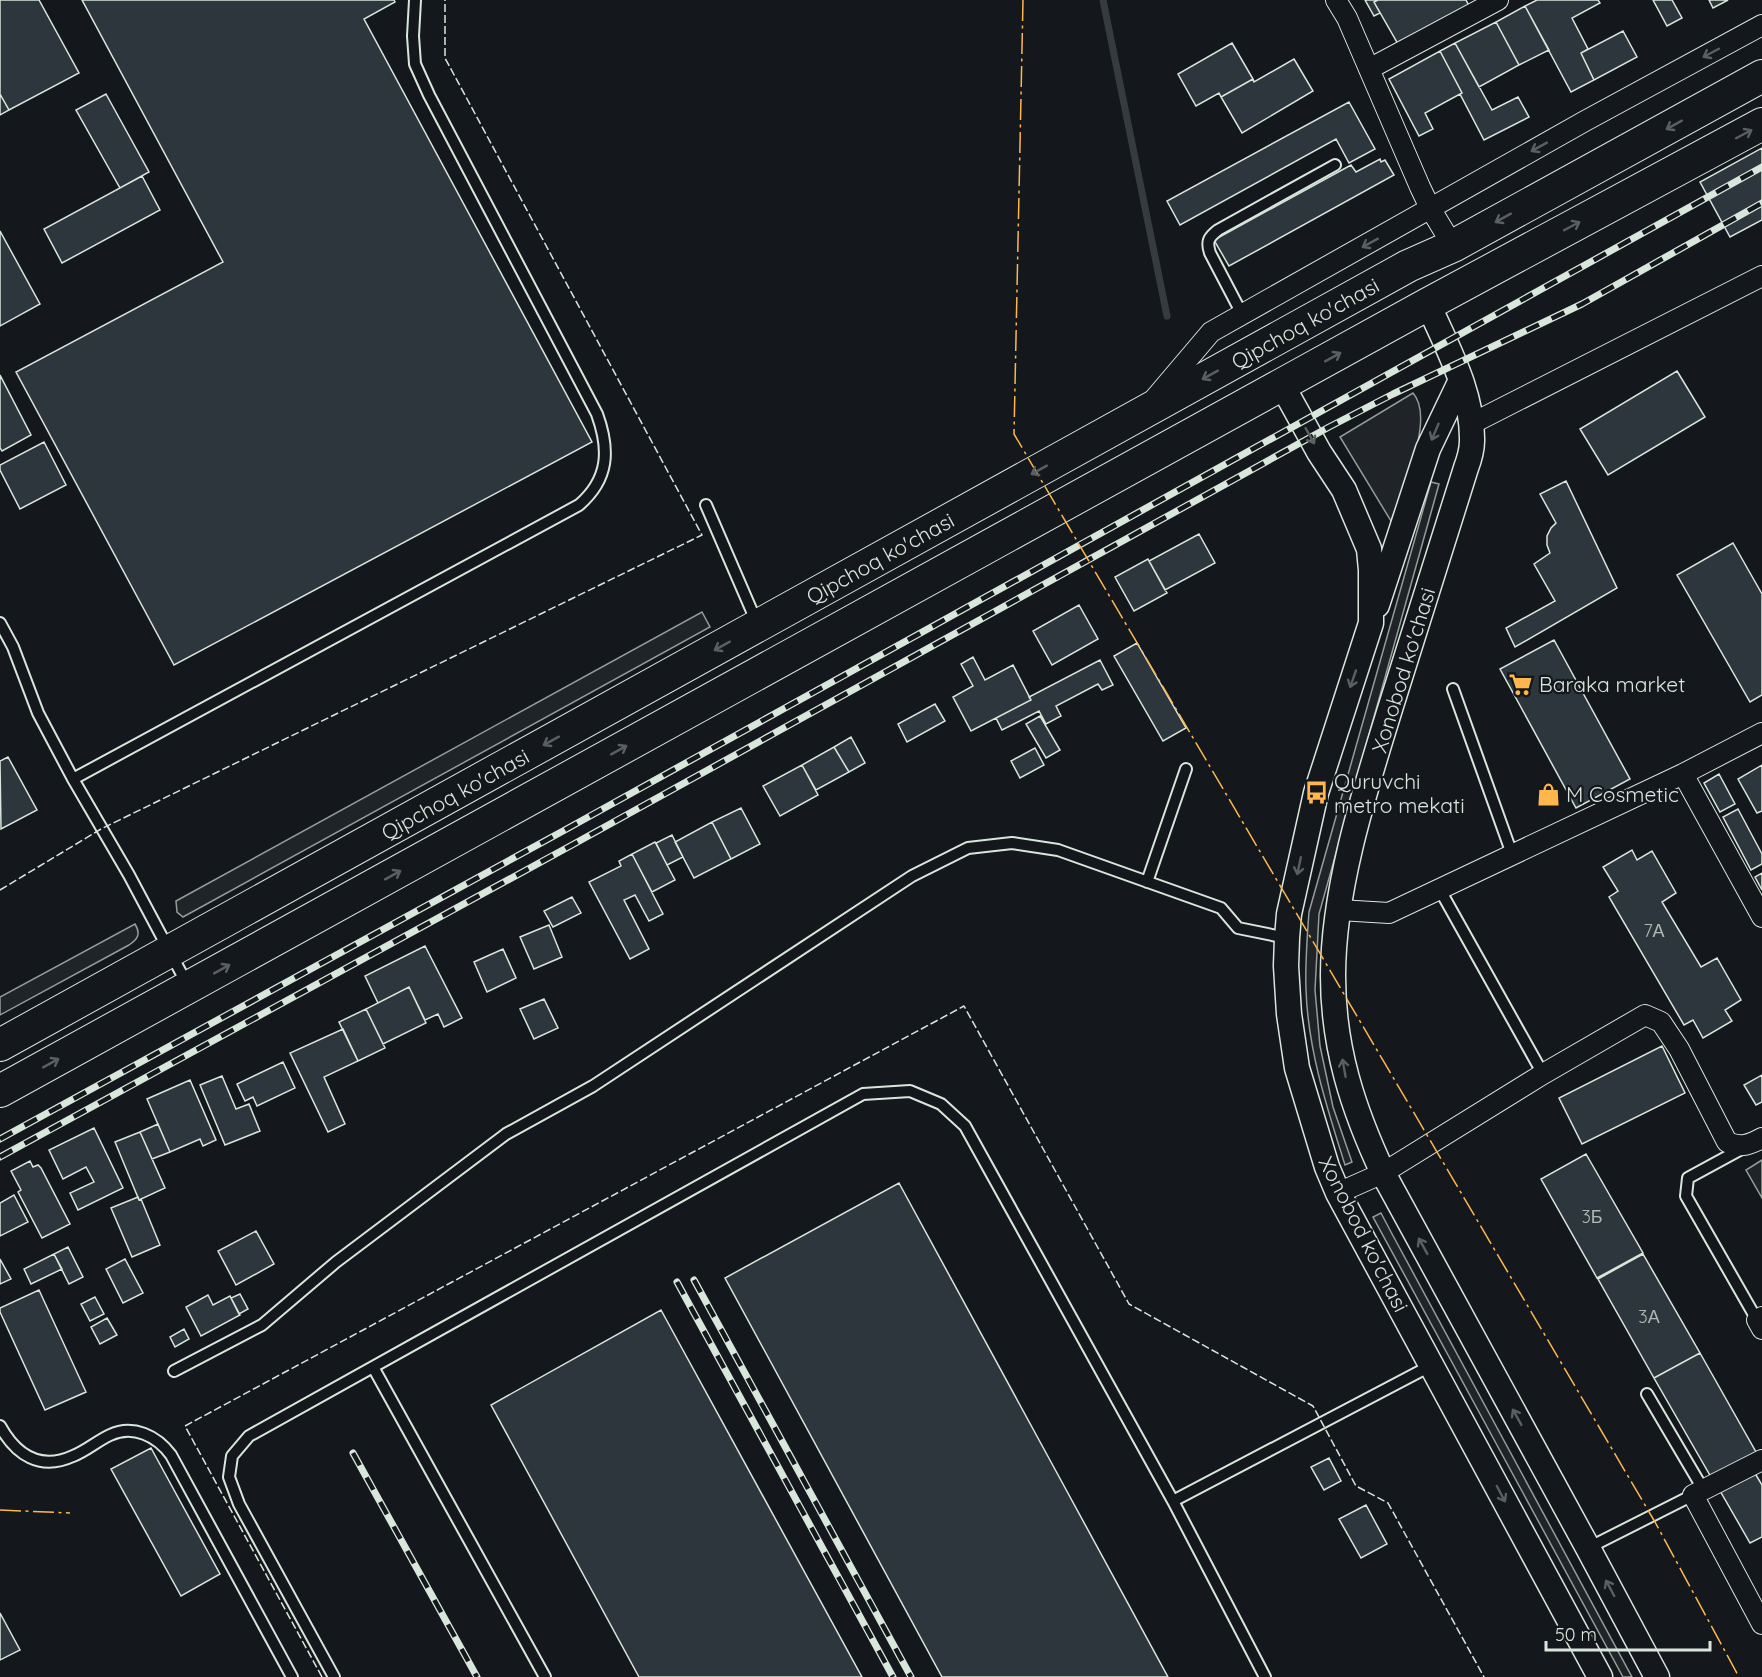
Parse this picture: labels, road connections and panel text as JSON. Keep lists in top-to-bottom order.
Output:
{
  "streets": {
    "main road": ["Qipchoq ko'chasi"],
    "street": ["Xonobod ko'chasi"]
  },
  "crossings": [
    ["Qipchoq ko'chasi", "Xonobod ko'chasi"]
  ],
  "places": {
    "supermarket": ["Baraka market"],
    "bus stop": ["Quruvchi metro mekati"],
    "shop": ["M Cosmetic"]
  },
  "house_numbers": ["7А", "3Б", "3А"],
  "scale_bar": "50 m"
}
